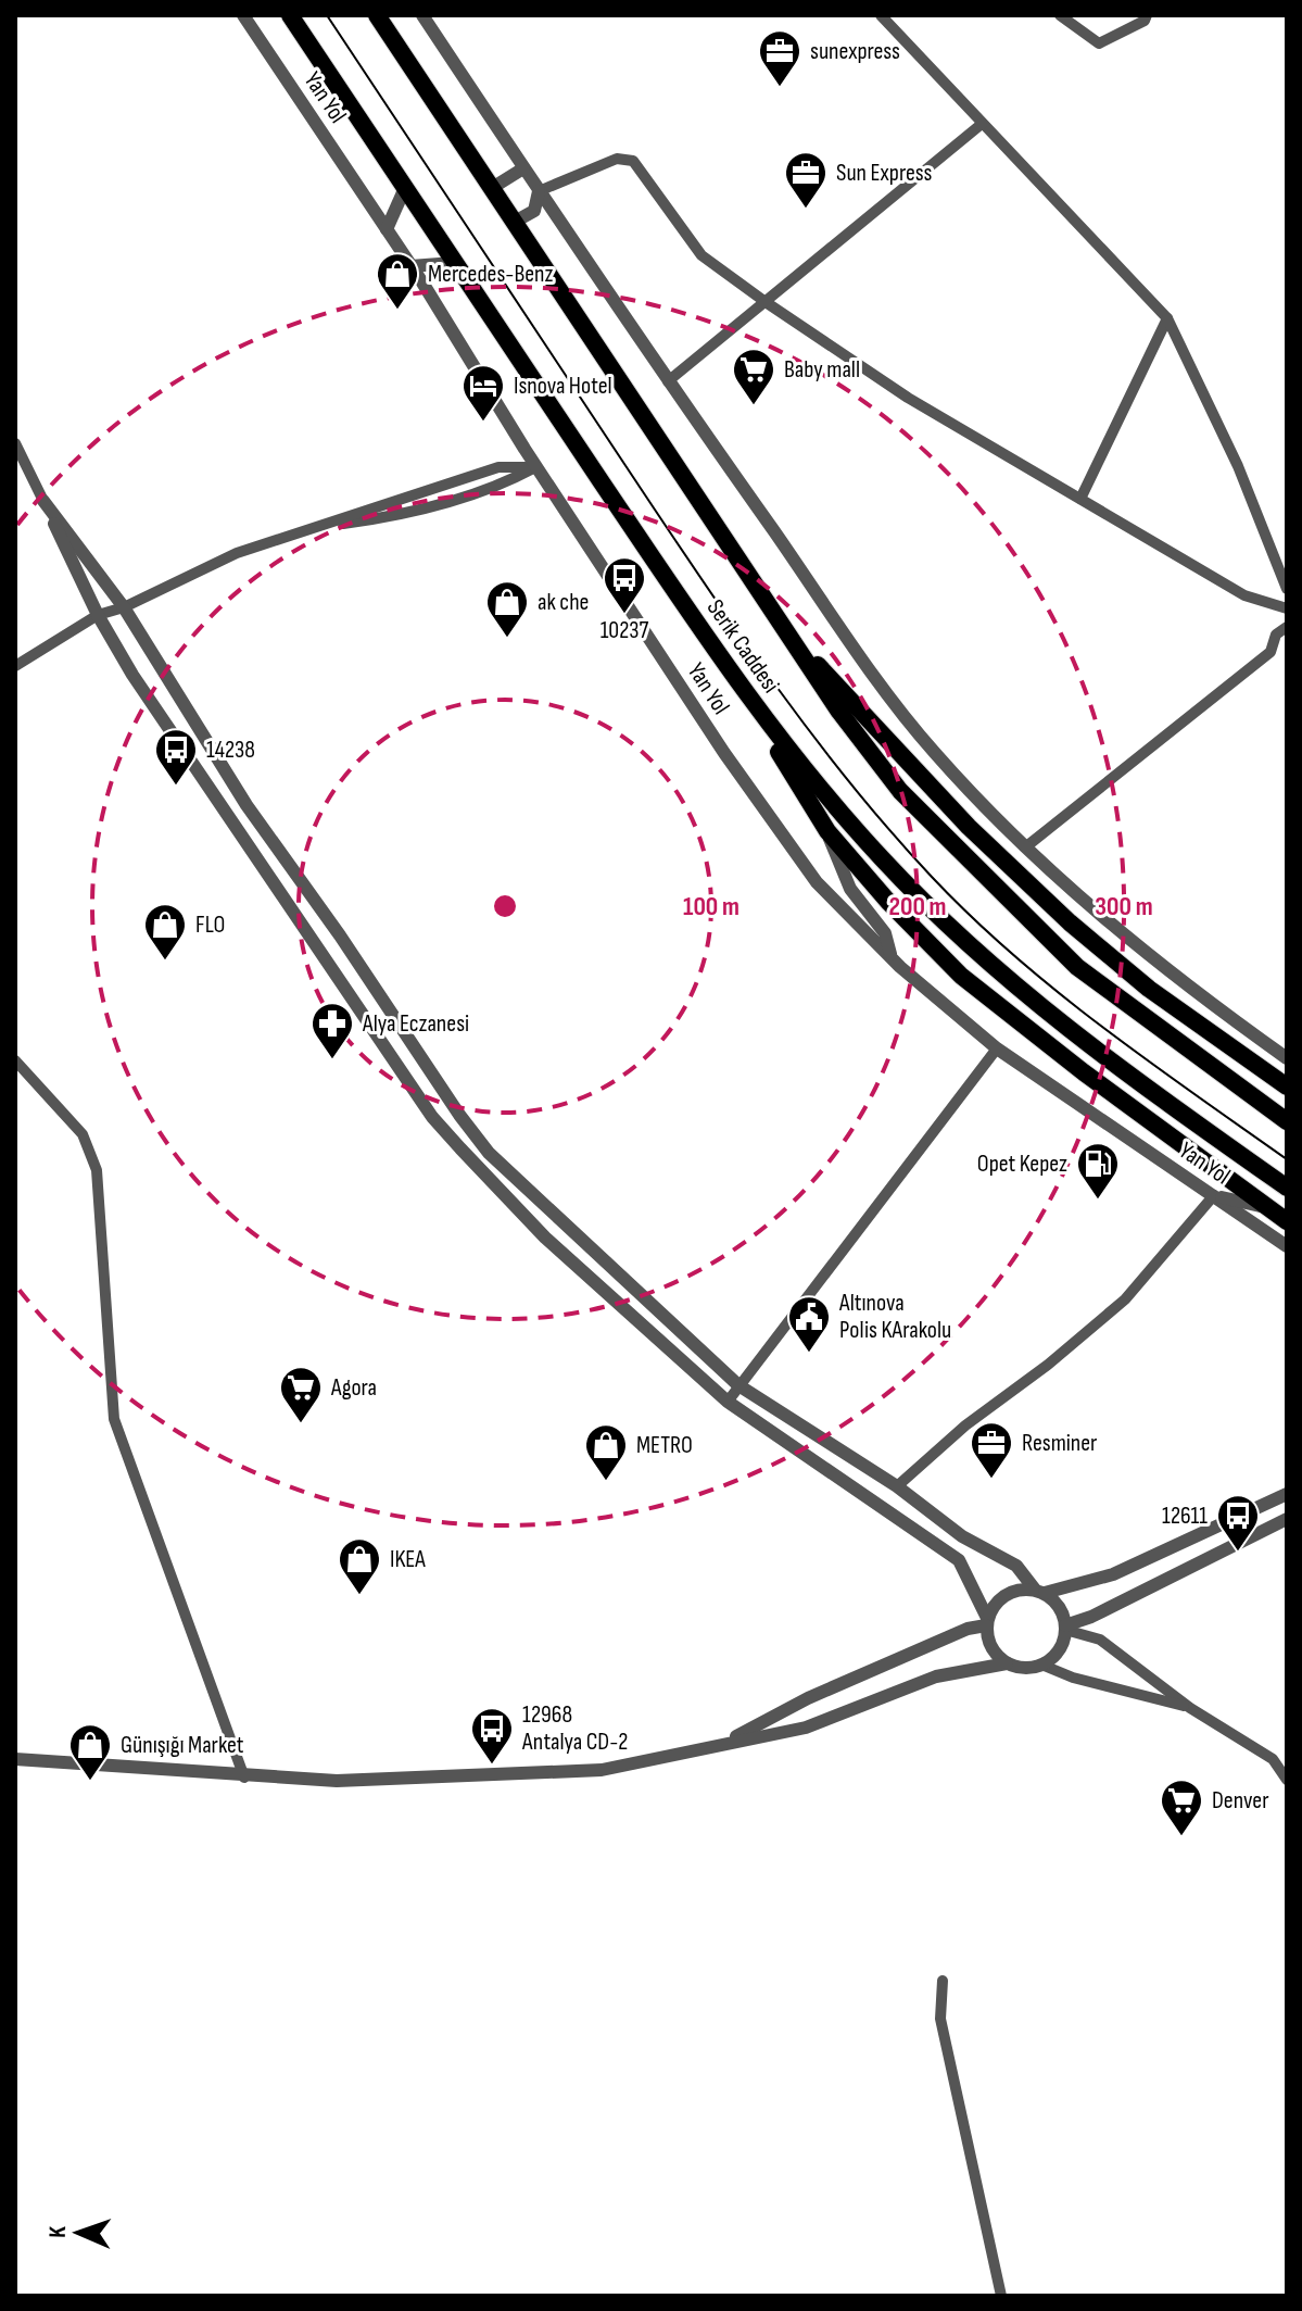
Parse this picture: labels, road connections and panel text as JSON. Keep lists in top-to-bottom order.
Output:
{
  "streets": {
    "highway": ["Serik Caddesi"],
    "street": ["Yan Yol"]
  },
  "places": {
    "office": ["sunexpress", "Sun Express", "Resminer"],
    "shop": [
      "Mercedes-Benz",
      "ak che",
      "FLO",
      "METRO",
      "IKEA",
      "Günışığı Market"
    ],
    "supermarket": ["Baby mall", "Agora", "Denver"],
    "hotel": ["Isnova Hotel"],
    "bus stop": [
      "10237",
      "14238",
      "12611",
      "12968 Antalya CD-2"
    ],
    "pharmacy": ["Alya Eczanesi"],
    "fuel station": ["Opet Kepez"],
    "public building": ["Altınova Polis KArakolu"]
  },
  "north": "left",
  "rings": ["100 m", "200 m", "300 m"]
}
